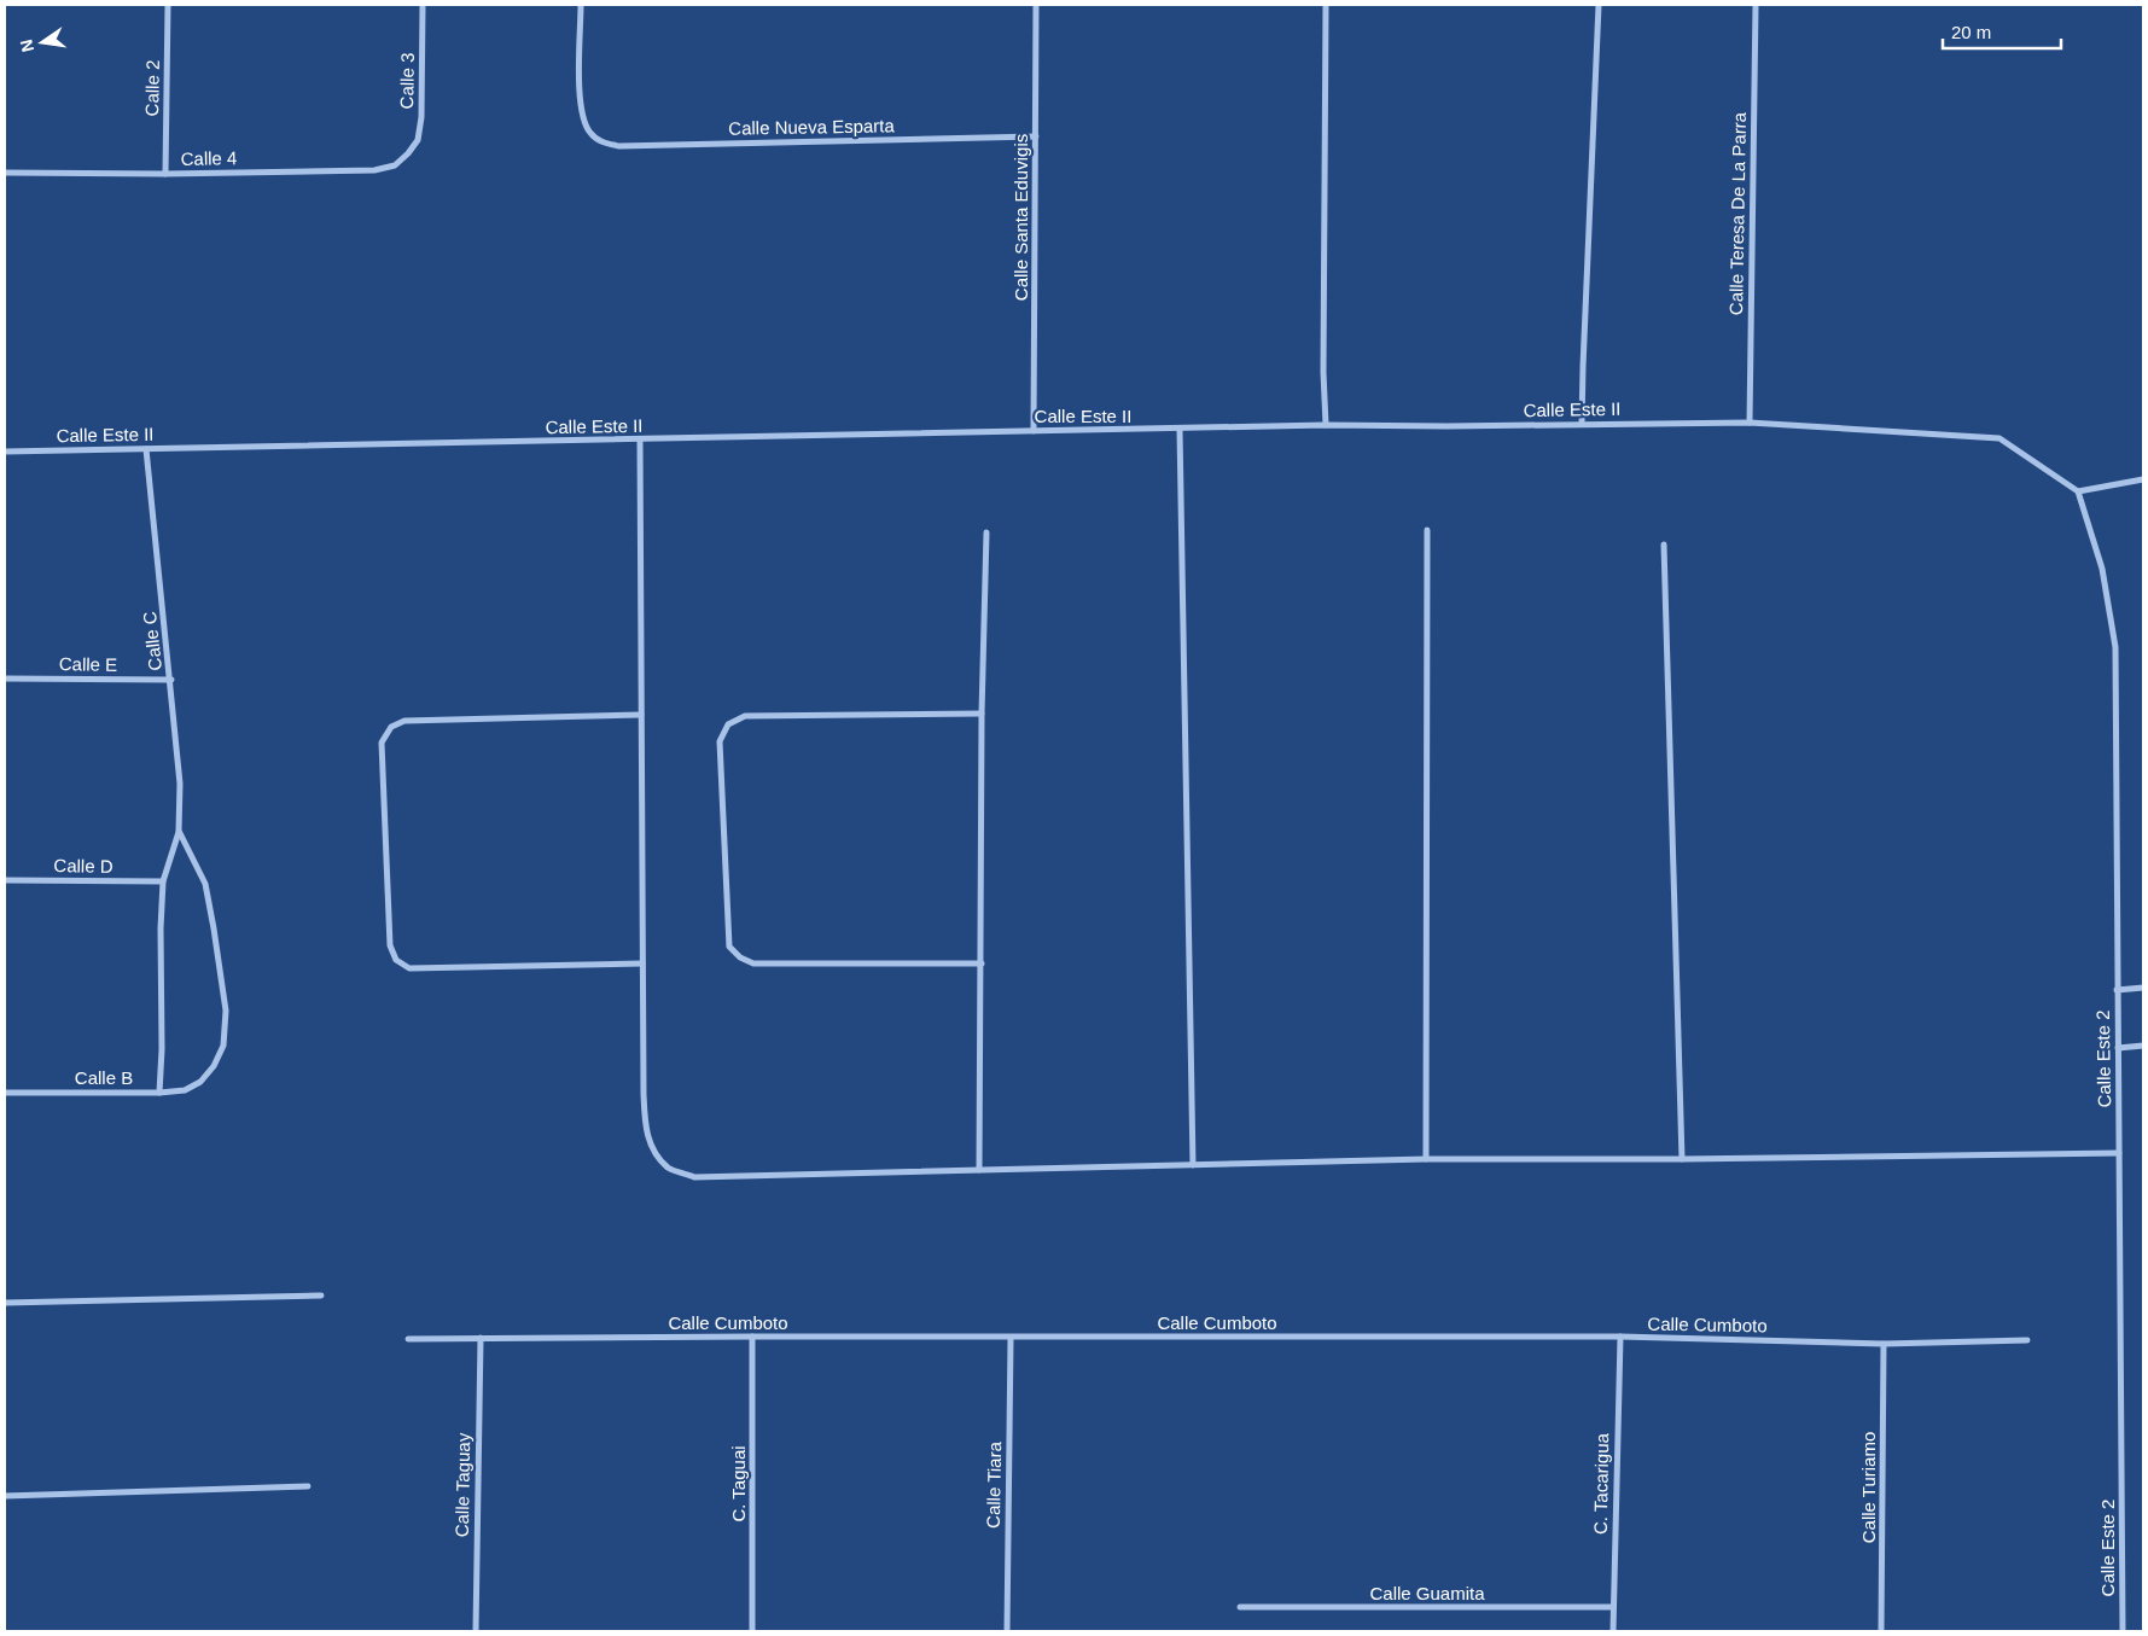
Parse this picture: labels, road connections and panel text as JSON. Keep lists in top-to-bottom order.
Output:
{
  "streets": {
    "street": [
      "Calle 3",
      "Calle 2",
      "Calle Nueva Esparta",
      "Calle 4",
      "Calle Teresa De La Parra",
      "Calle Santa Eduvigis",
      "Calle Este II",
      "Calle C",
      "Calle E",
      "Calle D",
      "Calle Este 2",
      "Calle B",
      "Calle Cumboto",
      "C. Taguai",
      "C. Tacarigua",
      "Calle Taguay",
      "Calle Tiara",
      "Calle Turiamo",
      "Calle Guamita"
    ]
  },
  "crossings": [
    ["Calle 3", "Calle 4"],
    ["Calle 2", "Calle 4"],
    ["Calle Nueva Esparta", "Calle Santa Eduvigis"],
    ["Calle Teresa De La Parra", "Calle Este II"],
    ["Calle Santa Eduvigis", "Calle Este II"],
    ["Calle Este II", "Calle C"],
    ["Calle Este II", "Calle Este 2"],
    ["Calle C", "Calle E"],
    ["Calle C", "Calle D"],
    ["Calle C", "Calle B"],
    ["Calle Cumboto", "C. Taguai"],
    ["Calle Cumboto", "C. Tacarigua"],
    ["Calle Cumboto", "Calle Taguay"],
    ["Calle Cumboto", "Calle Tiara"],
    ["Calle Cumboto", "Calle Turiamo"],
    ["C. Tacarigua", "Calle Guamita"]
  ],
  "scale_bar": "20 m",
  "north": "left"
}
